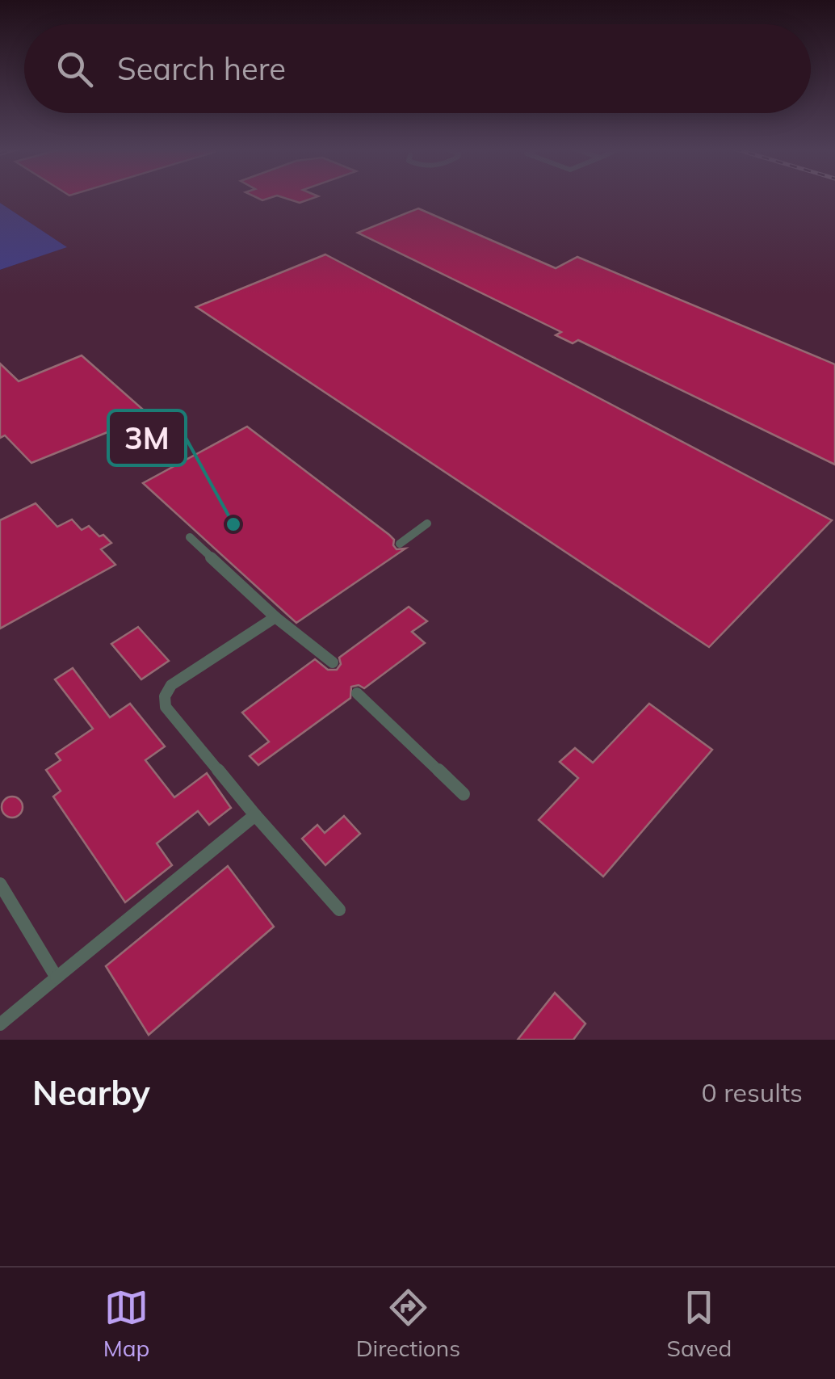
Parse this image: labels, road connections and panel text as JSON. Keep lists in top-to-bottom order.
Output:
{
  "places": ["3M"],
  "page": {
    "search": "Search here",
    "heading": ["Nearby", "0 results"],
    "nav": ["Map", "Directions", "Saved"]
  }
}
